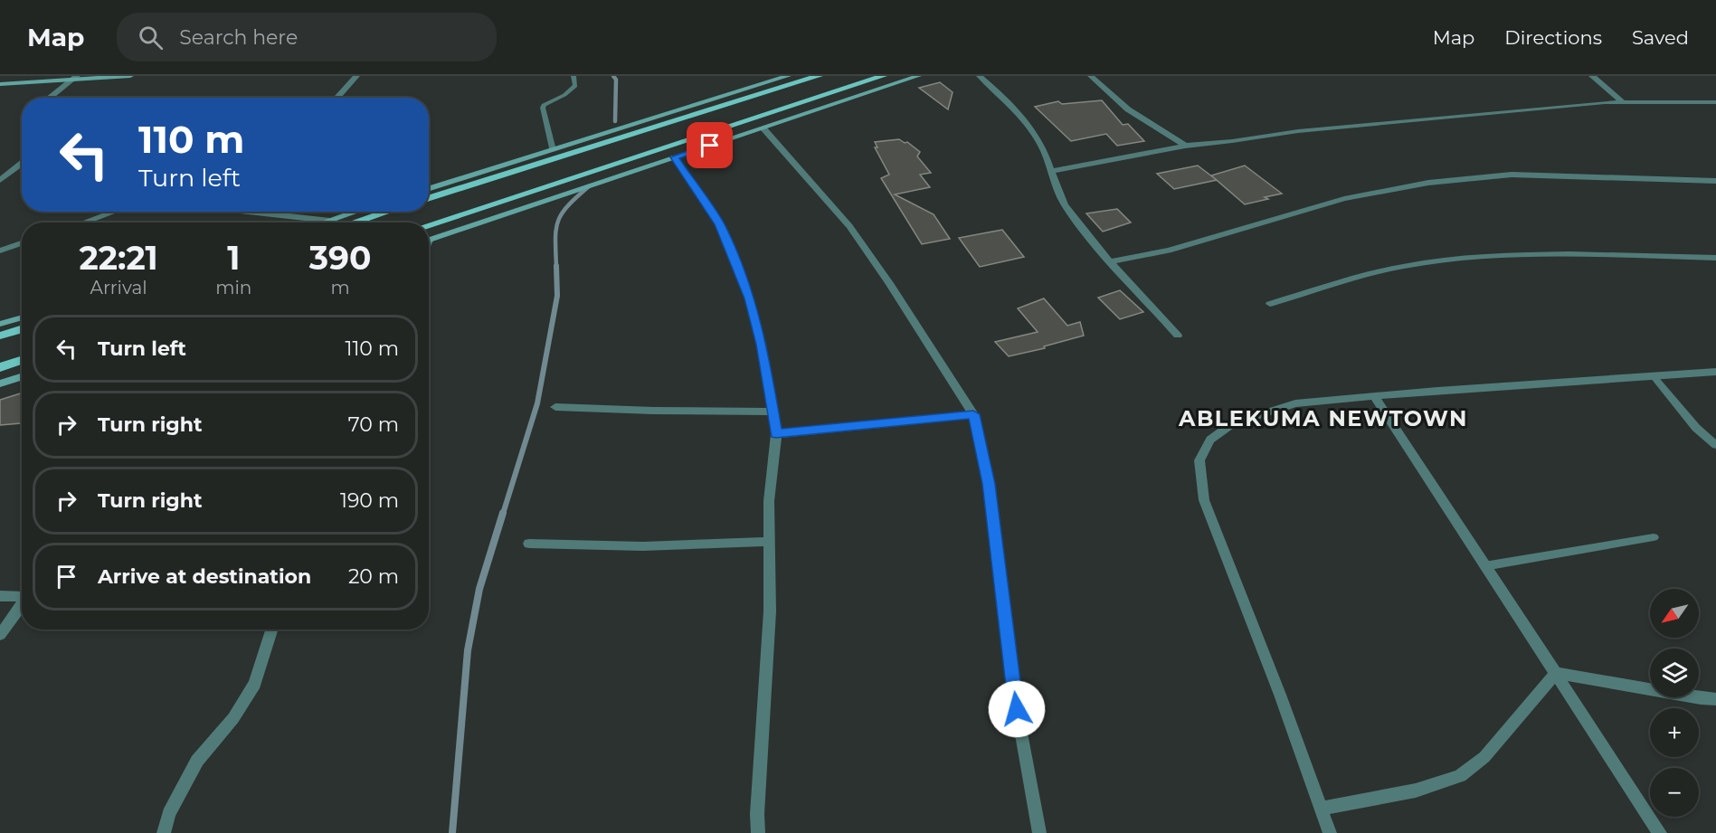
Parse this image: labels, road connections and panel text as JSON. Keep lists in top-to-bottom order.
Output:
{
  "districts": ["ABLEKUMA NEWTOWN"],
  "north": "bottom left",
  "page": {
    "header": "Map",
    "search": "Search here",
    "nav": ["Map", "Directions", "Saved"],
    "turn": ["110 m", "Turn left"],
    "eta": [
      "22:21",
      "Arrival",
      "1",
      "min",
      "390",
      "m"
    ],
    "list": [
      {
        "name": "Turn left",
        "value": "110 m"
      },
      {
        "name": "Turn right",
        "value": "70 m"
      },
      {
        "name": "Turn right",
        "value": "190 m"
      },
      {
        "name": "Arrive at destination",
        "value": "20 m"
      }
    ],
    "map_buttons": ["+", "−"]
  }
}
